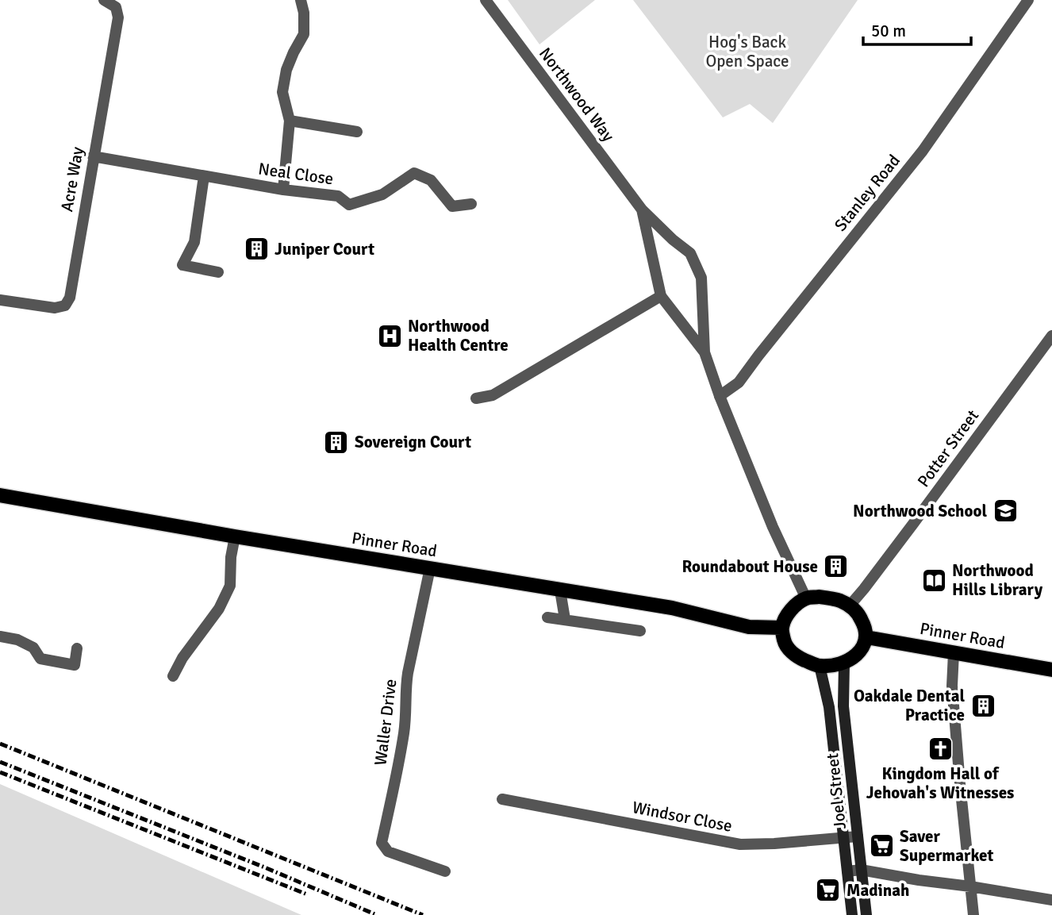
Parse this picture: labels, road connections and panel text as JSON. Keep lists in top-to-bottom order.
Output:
{
  "streets": {
    "main road": ["Pinner Road", "Joel Street"],
    "street": [
      "Northwood Way",
      "Neal Close",
      "Acre Way",
      "Stanley Road",
      "Potter Street",
      "Waller Drive",
      "Windsor Close"
    ]
  },
  "crossings": [
    ["Neal Close", "Acre Way"],
    ["Potter Street", "Pinner Road"],
    ["Potter Street", "Joel Street"],
    ["Pinner Road", "Waller Drive"],
    ["Pinner Road", "Joel Street"],
    ["Joel Street", "Windsor Close"]
  ],
  "parks": ["Hog's Back Open Space"],
  "places": {
    "building": [
      "Juniper Court",
      "Sovereign Court",
      "Roundabout House",
      "Oakdale Dental Practice"
    ],
    "hospital": ["Northwood Health Centre"],
    "school or university": ["Northwood School"],
    "library": ["Northwood Hills Library"],
    "church": ["Kingdom Hall of Jehovah's Witnesses"],
    "supermarket": ["Saver Supermarket", "Madinah"]
  },
  "scale_bar": "50 m"
}
